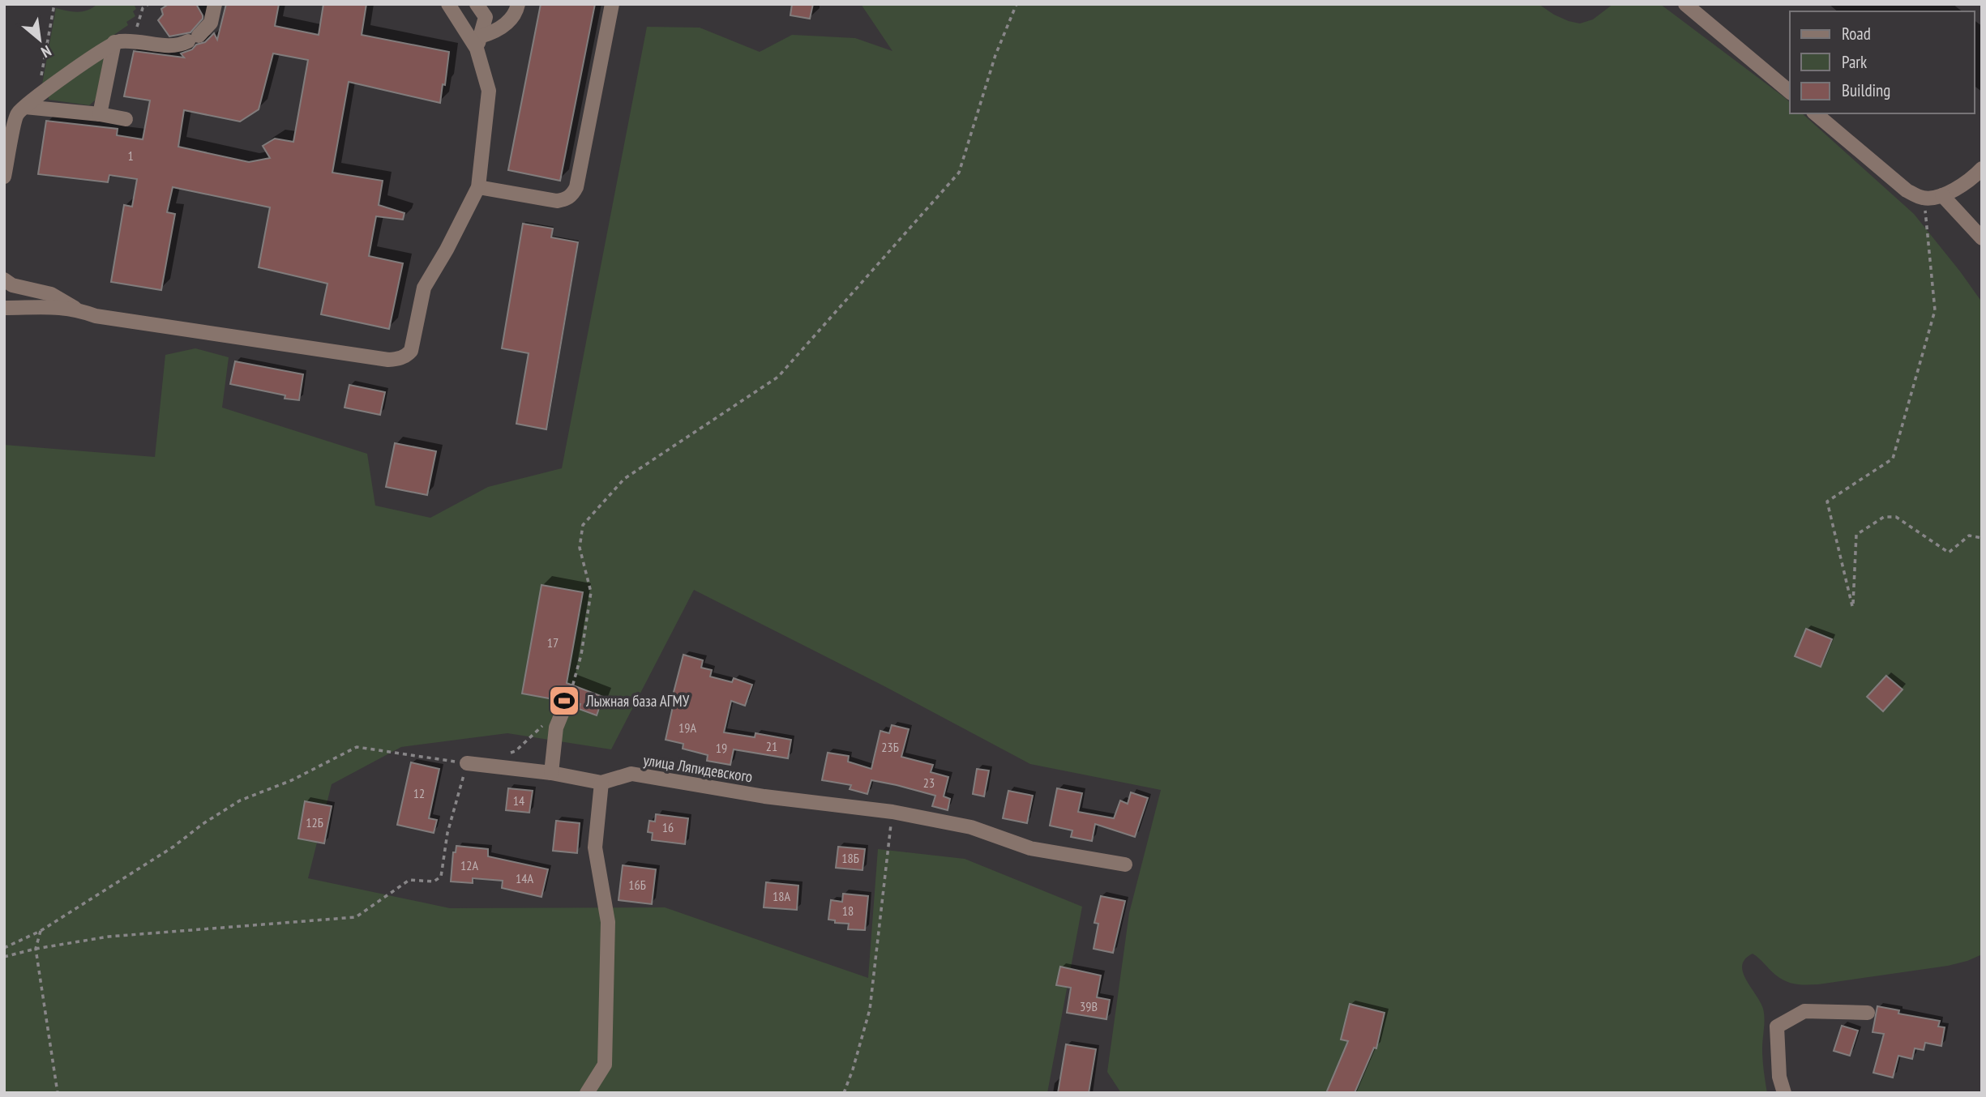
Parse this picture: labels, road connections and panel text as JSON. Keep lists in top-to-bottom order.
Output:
{
  "streets": {
    "street": ["улица Ляпидевского"]
  },
  "places": {
    "sports": ["Лыжная база АГМУ"]
  },
  "house_numbers": [
    "1",
    "17",
    "19А",
    "21",
    "23Б",
    "19",
    "23",
    "12",
    "14",
    "12Б",
    "16",
    "18Б",
    "12А",
    "14А",
    "16Б",
    "18А",
    "18",
    "39В"
  ],
  "legend": ["Road", "Park", "Building"],
  "north": "bottom right"
}
